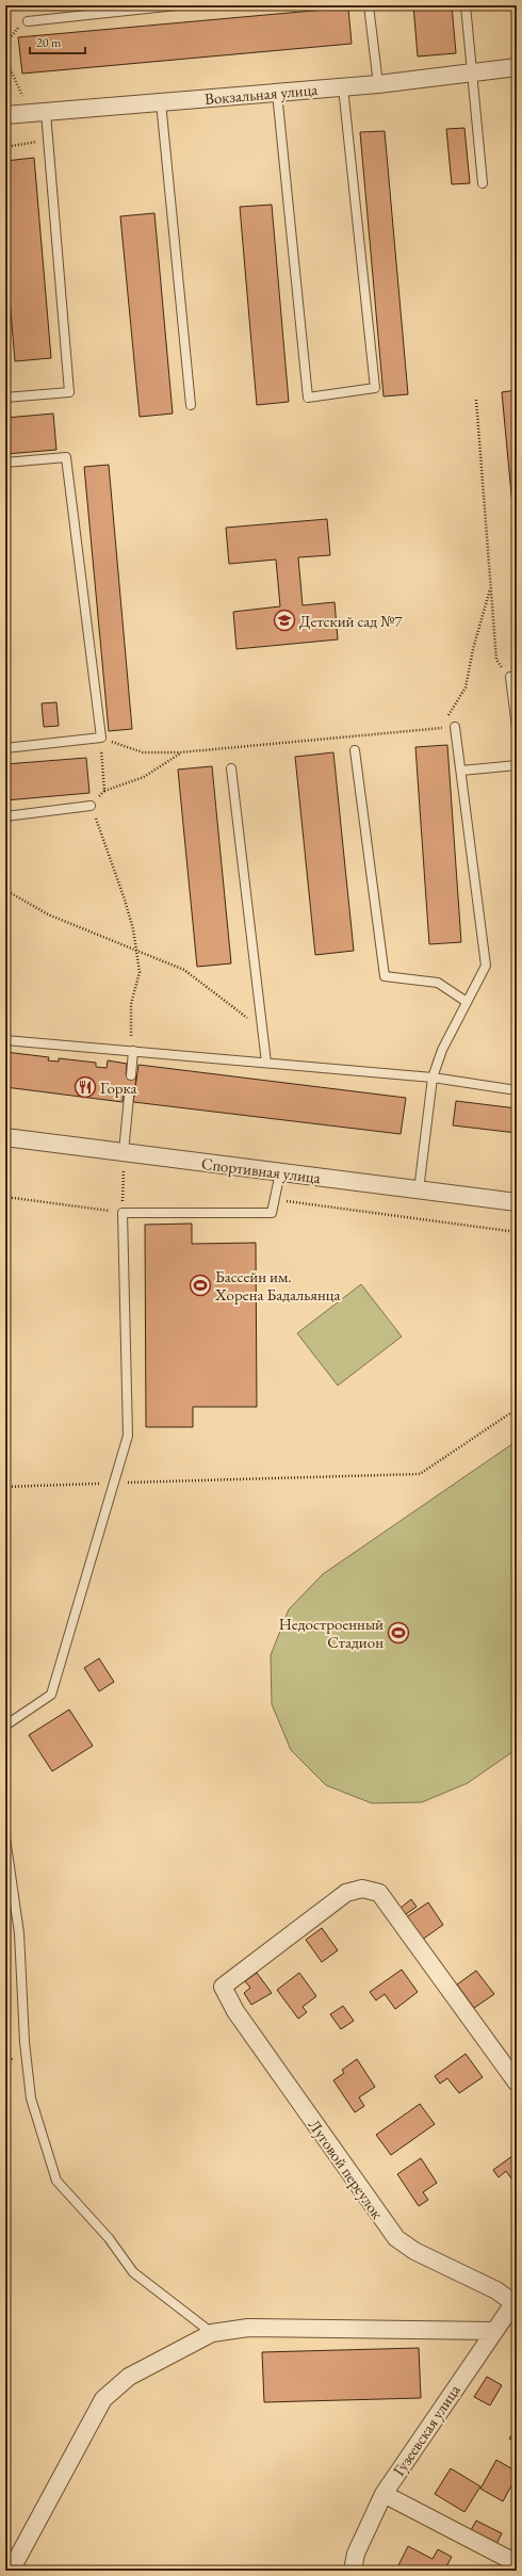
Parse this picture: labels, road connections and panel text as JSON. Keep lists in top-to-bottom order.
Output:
{
  "streets": {
    "street": [
      "Вокзальная улица",
      "Спортивная улица",
      "Луговой переулок",
      "Гузеевская улица"
    ]
  },
  "crossings": [
    ["Луговой переулок", "Гузеевская улица"]
  ],
  "places": {
    "school or university": ["Детский сад №7"],
    "restaurant": ["Горка"],
    "sports": ["Бассейн им. Хорена Бадальянца", "Недостроенный Стадион"]
  },
  "scale_bar": "20 m"
}
